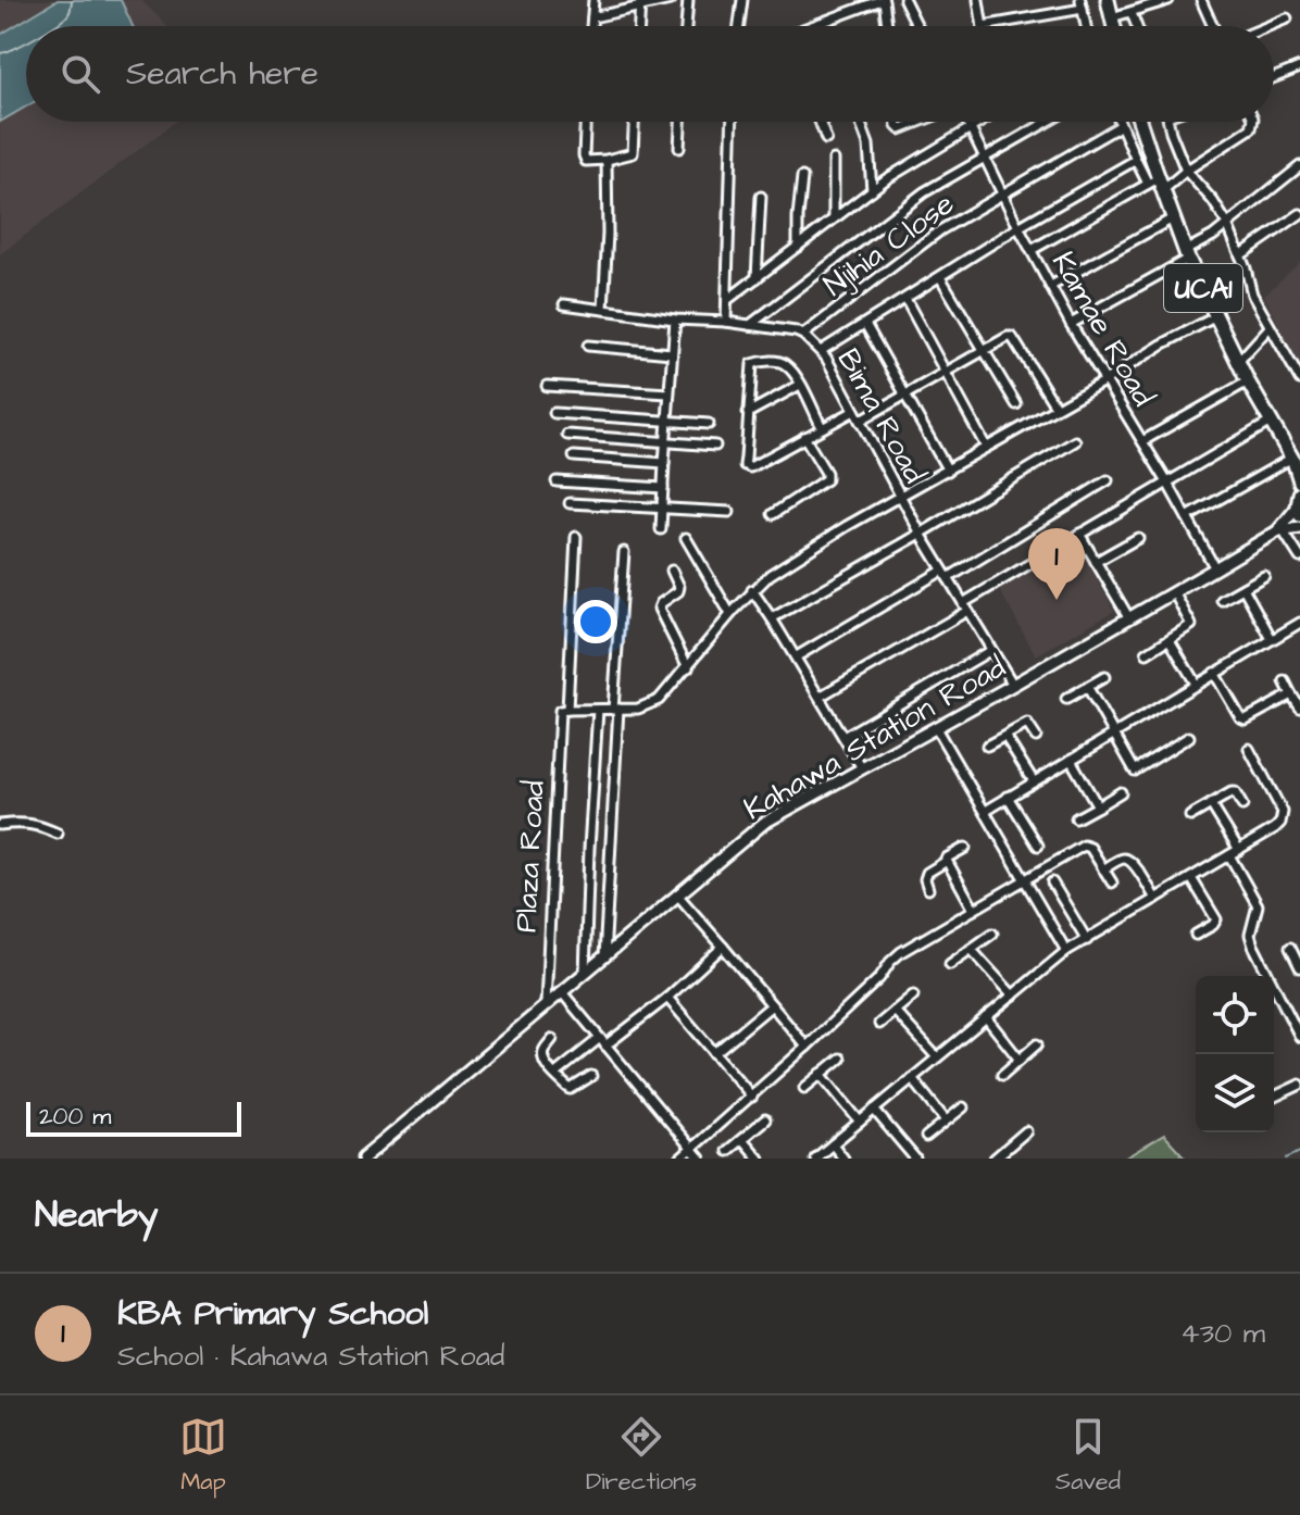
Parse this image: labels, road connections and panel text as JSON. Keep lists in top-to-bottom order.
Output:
{
  "streets": {
    "main road": ["UCA1"],
    "street": [
      "Njihia Close",
      "Kamae Road",
      "Bima Road",
      "Kahawa Station Road",
      "Plaza Road"
    ]
  },
  "crossings": [
    ["Njihia Close", "Kamae Road"],
    ["Njihia Close", "Bima Road"],
    ["Kamae Road", "Kahawa Station Road"],
    ["Bima Road", "Kahawa Station Road"],
    ["Kahawa Station Road", "Plaza Road"]
  ],
  "scale_bar": "200 m",
  "page": {
    "search": "Search here",
    "pins": "1",
    "scale": "200 m",
    "heading": "Nearby",
    "list": [
      {
        "mark": "1",
        "name": "KBA Primary School",
        "note": "School · Kahawa Station Road",
        "value": "430 m"
      }
    ],
    "nav": ["Map", "Directions", "Saved"]
  }
}
